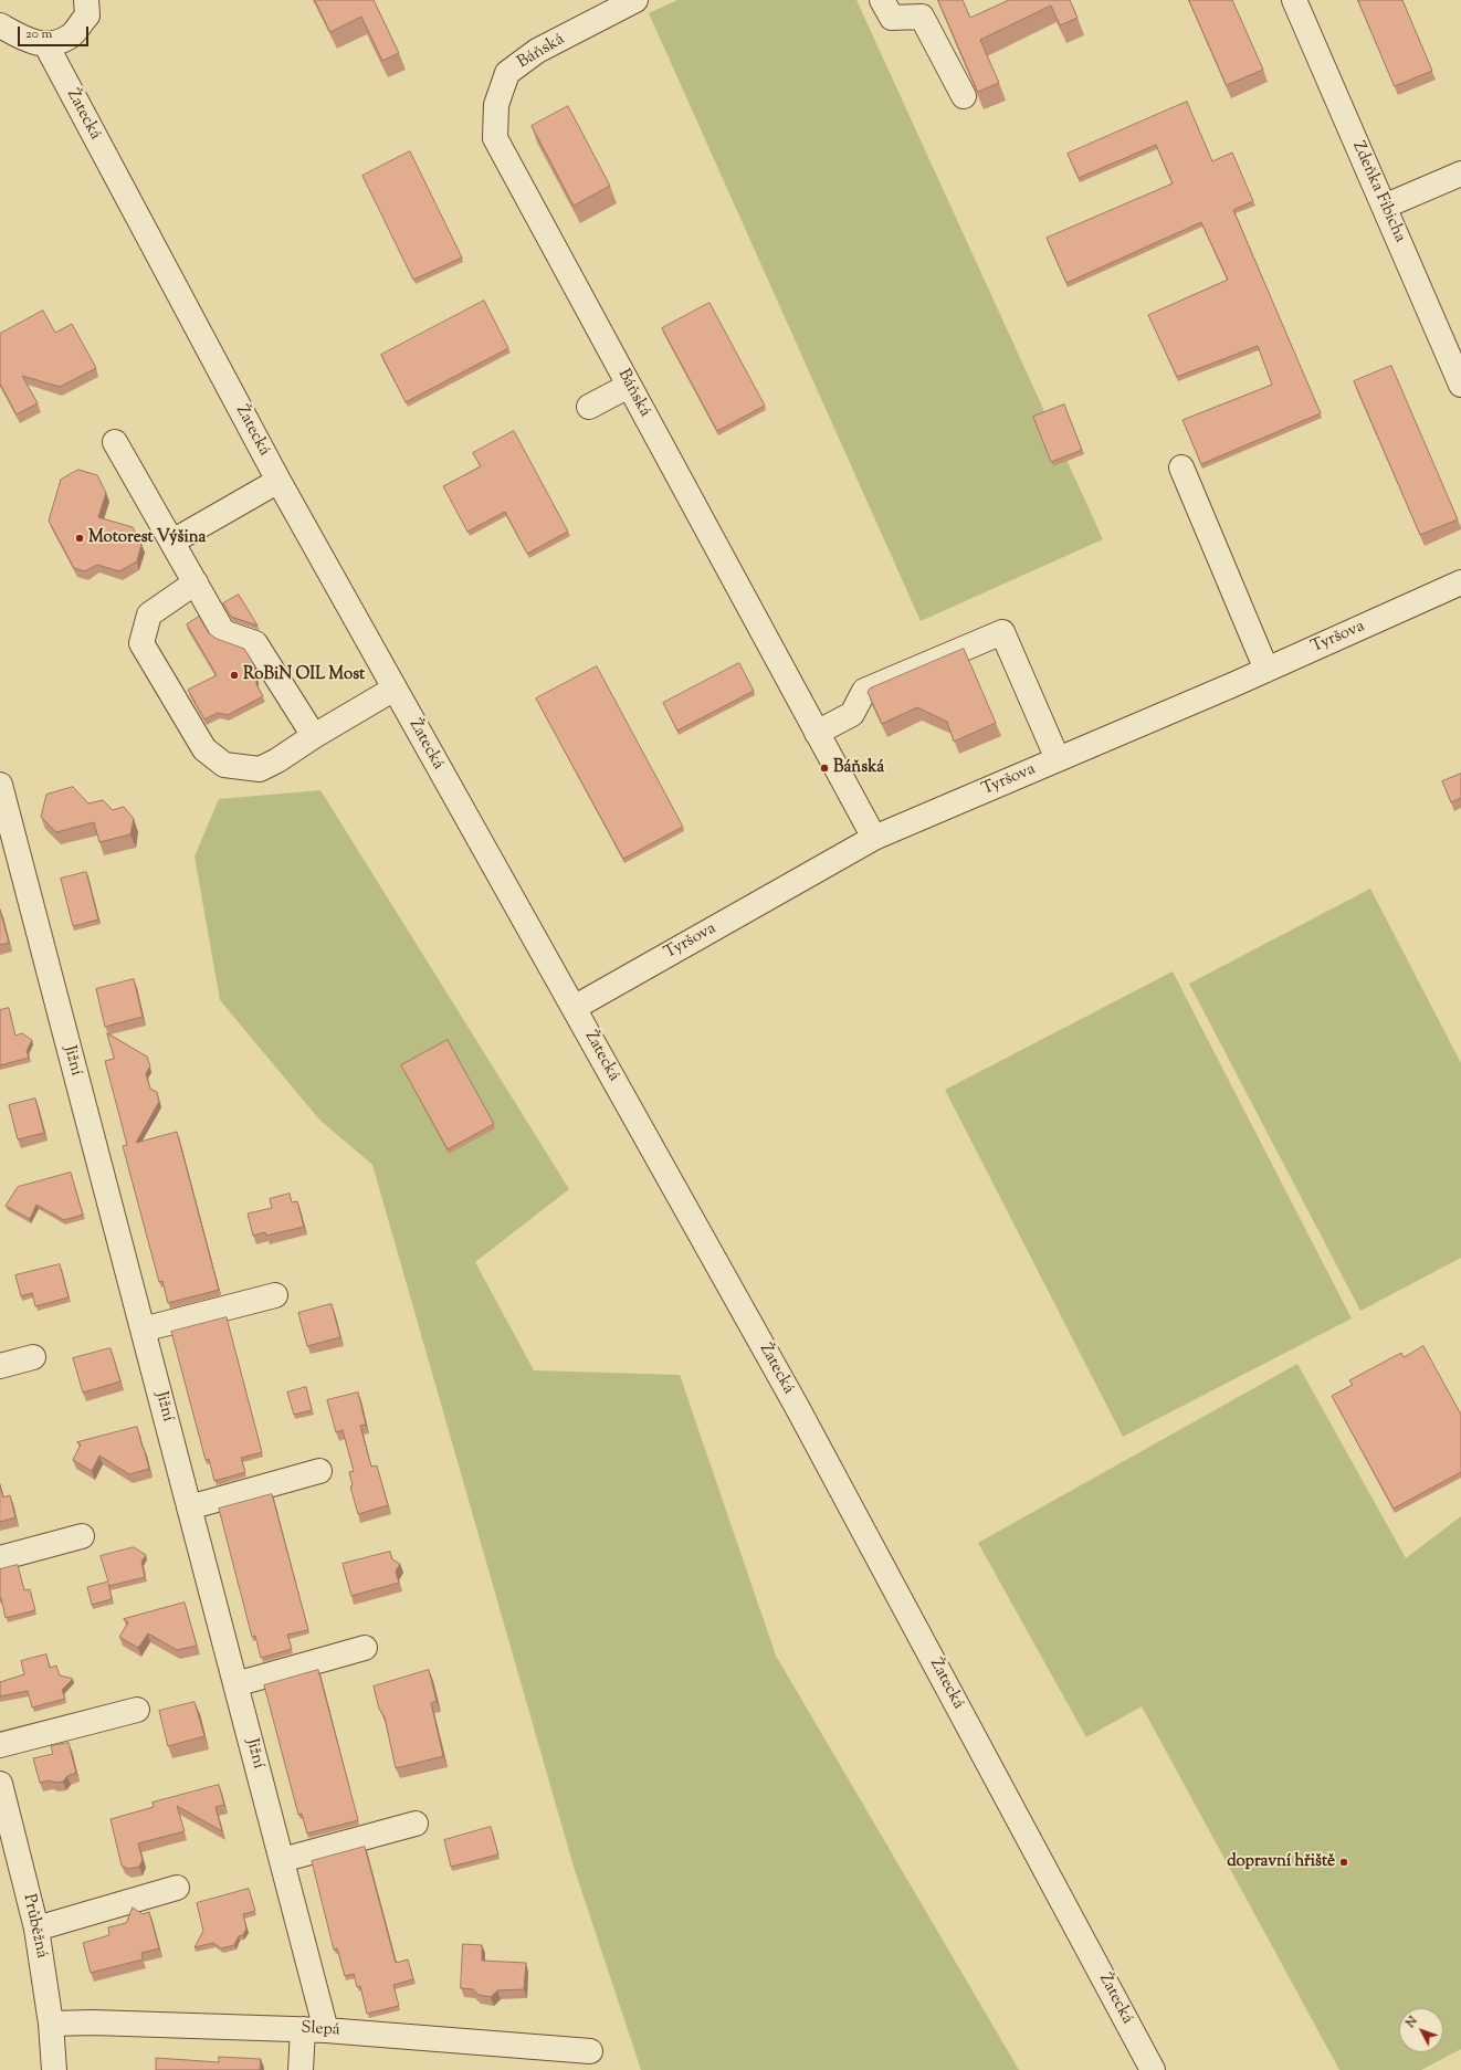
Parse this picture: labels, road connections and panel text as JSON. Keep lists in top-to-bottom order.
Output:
{
  "streets": {
    "street": [
      "Báňská",
      "Žatecká",
      "Zdeňka Fibicha",
      "Tyršova",
      "Jižní",
      "Průběžná",
      "Slepá"
    ]
  },
  "crossings": [
    ["Báňská", "Tyršova"],
    ["Žatecká", "Tyršova"],
    ["Jižní", "Slepá"],
    ["Průběžná", "Slepá"]
  ],
  "places": [
    "Motorest Výšina",
    "RoBiN OIL Most",
    "Báňská",
    "dopravní hřiště"
  ],
  "scale_bar": "20 m",
  "north": "top left"
}
